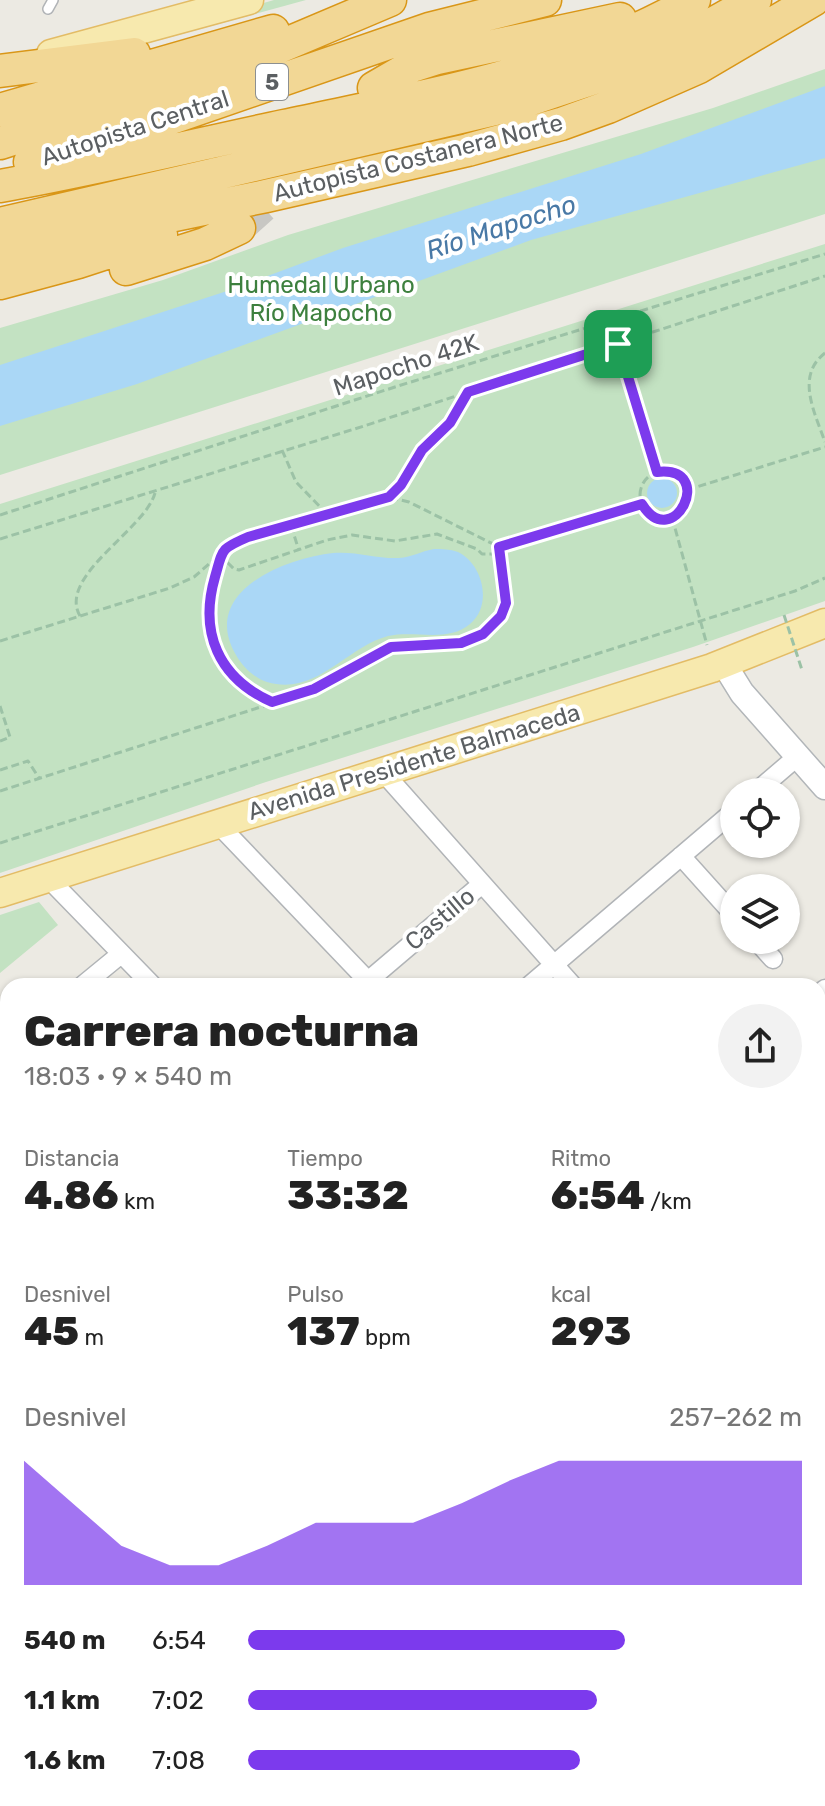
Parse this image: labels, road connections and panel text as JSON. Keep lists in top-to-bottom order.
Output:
{
  "streets": {
    "highway": ["5", "Autopista Central", "Autopista Costanera Norte"],
    "main road": ["Avenida Presidente Balmaceda"],
    "street": ["Castillo"],
    "path": ["Mapocho 42K"]
  },
  "water": ["Río Mapocho"],
  "parks": ["Humedal Urbano Río Mapocho"],
  "page": {
    "heading": ["Carrera nocturna", "18:03 · 9 × 540 m"],
    "stats": [
      ["Distancia", "4.86 km"],
      ["Tiempo", "33:32"],
      ["Ritmo", "6:54 /km"],
      ["Desnivel", "45 m"],
      ["Pulso", "137 bpm"],
      ["kcal", "293"]
    ],
    "chart": ["Desnivel", "257–262 m"],
    "list": [
      {
        "name": "540 m",
        "note": "6:54"
      },
      {
        "name": "1.1 km",
        "note": "7:02"
      },
      {
        "name": "1.6 km",
        "note": "7:08"
      }
    ]
  }
}
